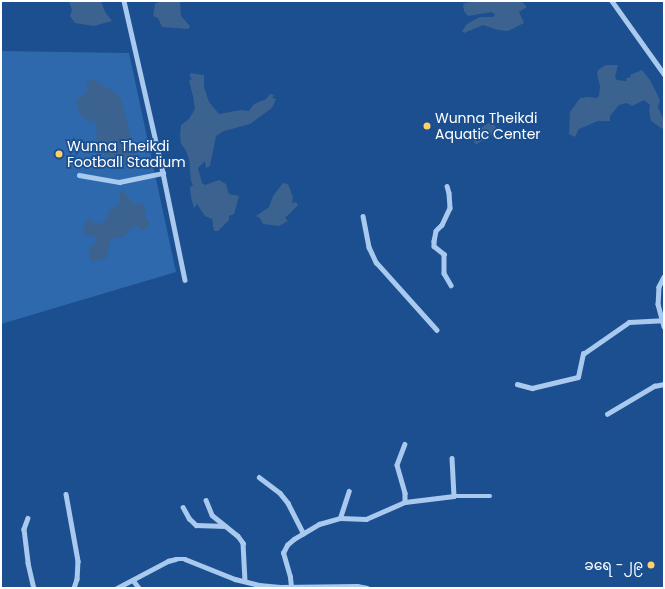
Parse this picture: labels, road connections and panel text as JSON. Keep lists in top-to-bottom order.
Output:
{
  "places": ["Wunna Theikdi Aquatic Center", "Wunna Theikdi Football Stadium", "ခရေ -၂၉"]
}
